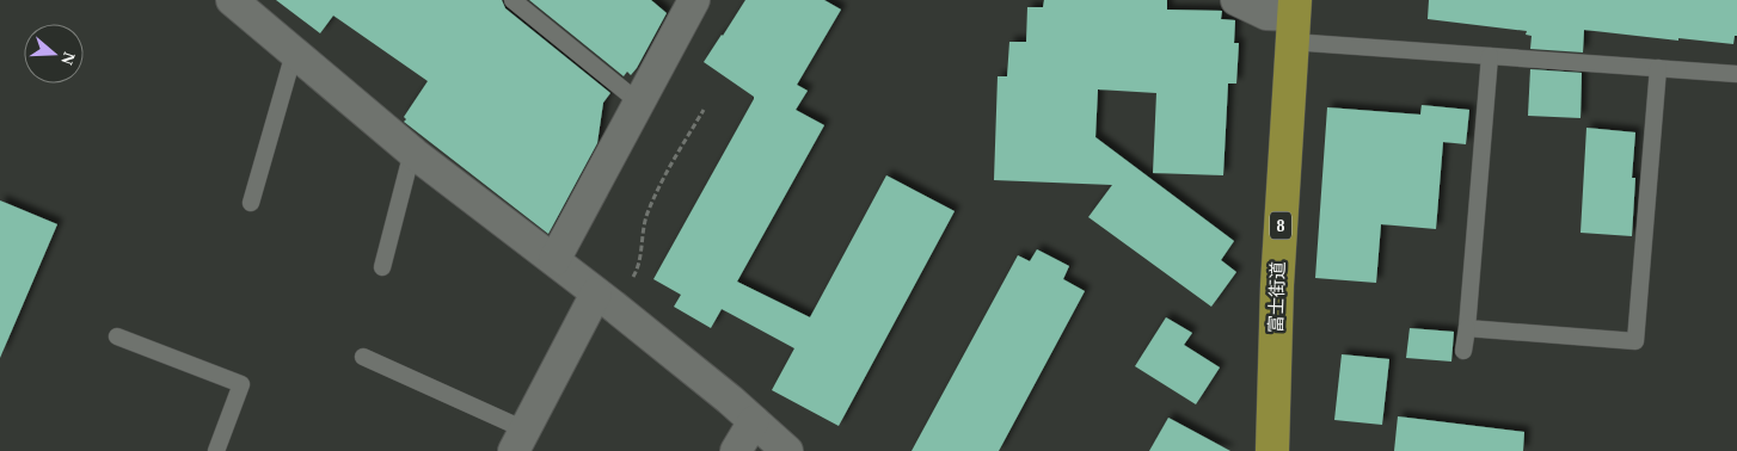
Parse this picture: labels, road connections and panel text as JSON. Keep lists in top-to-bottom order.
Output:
{
  "streets": {
    "main road": ["8", "富士街道"]
  },
  "north": "right"
}
